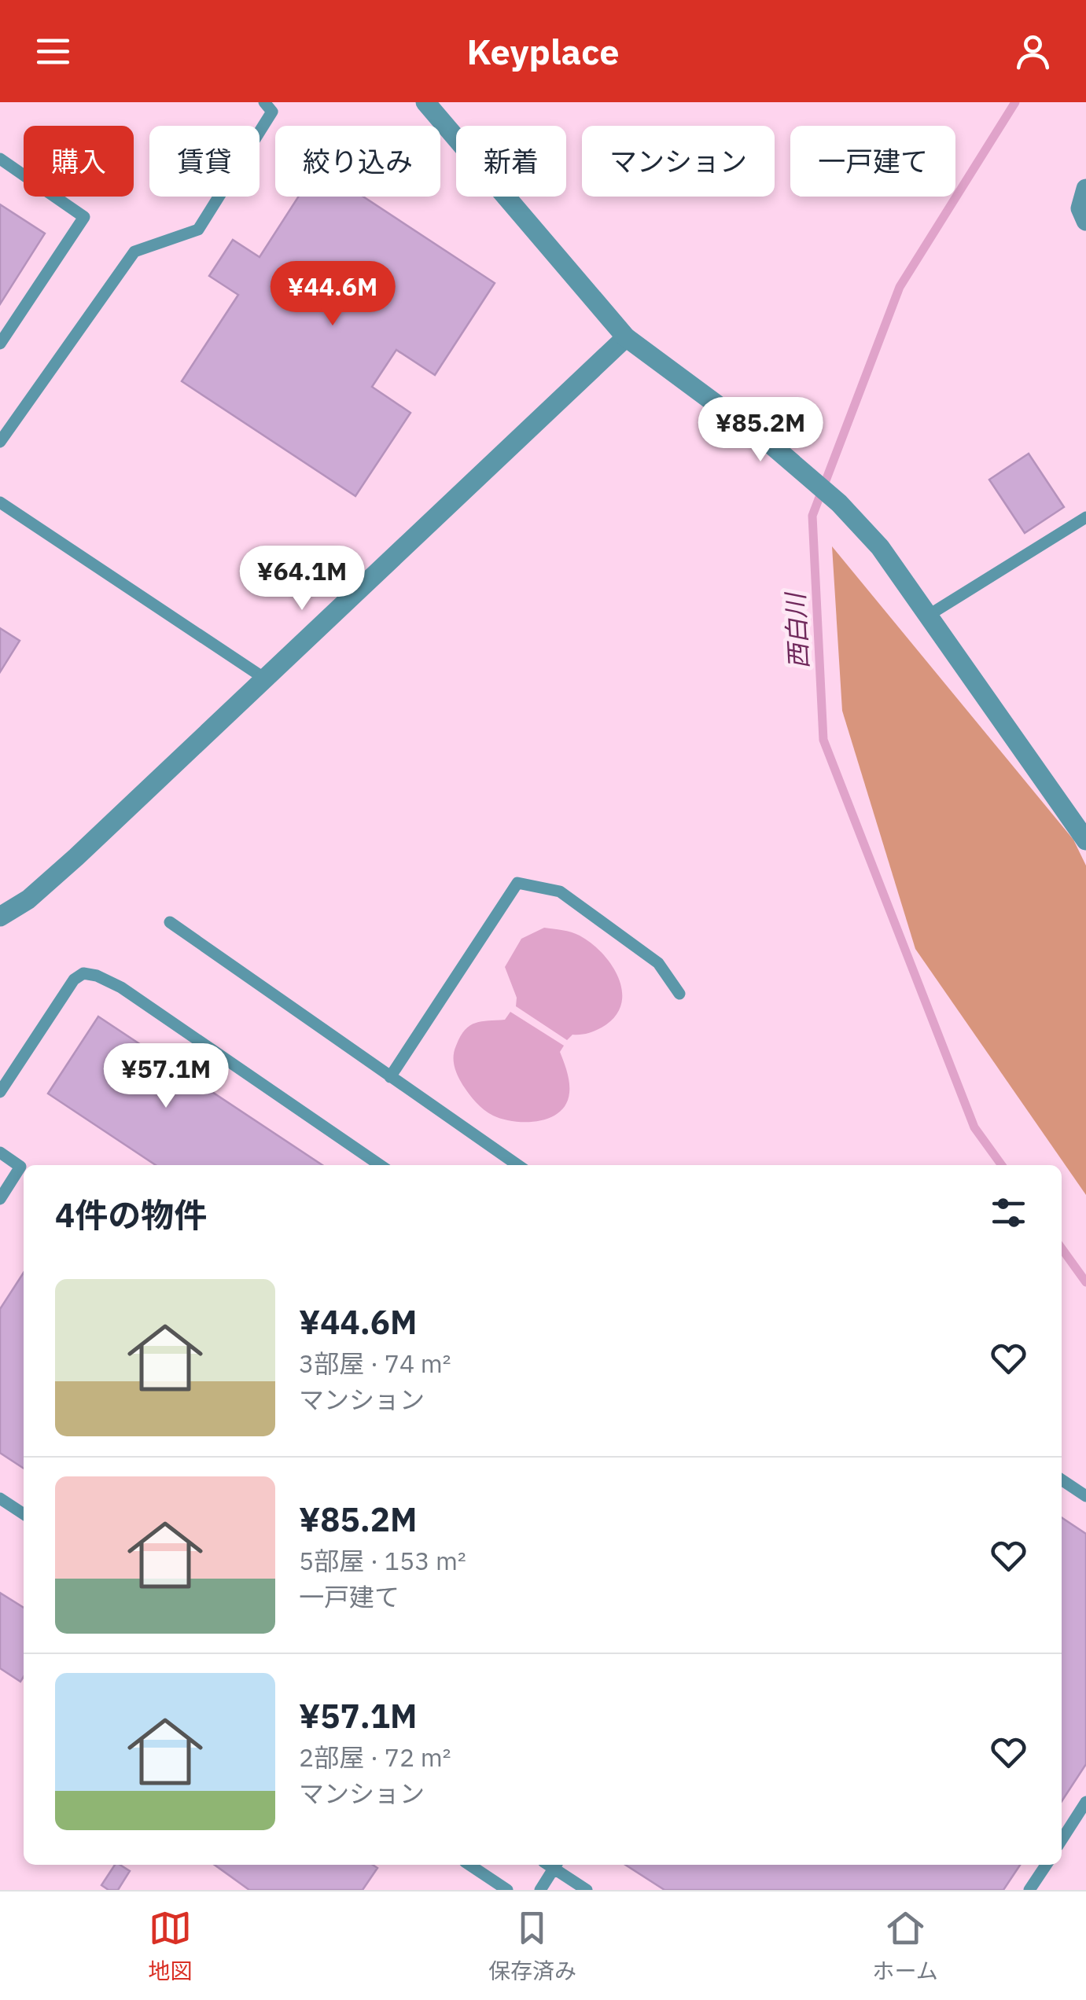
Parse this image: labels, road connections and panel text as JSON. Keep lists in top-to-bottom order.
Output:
{
  "water": ["西白川"],
  "page": {
    "header": "Keyplace",
    "chip": [
      "購入",
      "賃貸",
      "絞り込み",
      "新着",
      "マンション",
      "一戸建て"
    ],
    "price": [
      "¥44.6M",
      "¥85.2M",
      "¥64.1M",
      "¥57.1M"
    ],
    "heading": "4件の物件",
    "list": [
      {
        "name": "¥44.6M",
        "note": "3部屋 · 74 m² · マンション"
      },
      {
        "name": "¥85.2M",
        "note": "5部屋 · 153 m² · 一戸建て"
      },
      {
        "name": "¥57.1M",
        "note": "2部屋 · 72 m² · マンション"
      }
    ],
    "tabs": ["地図", "保存済み", "ホーム"]
  }
}
